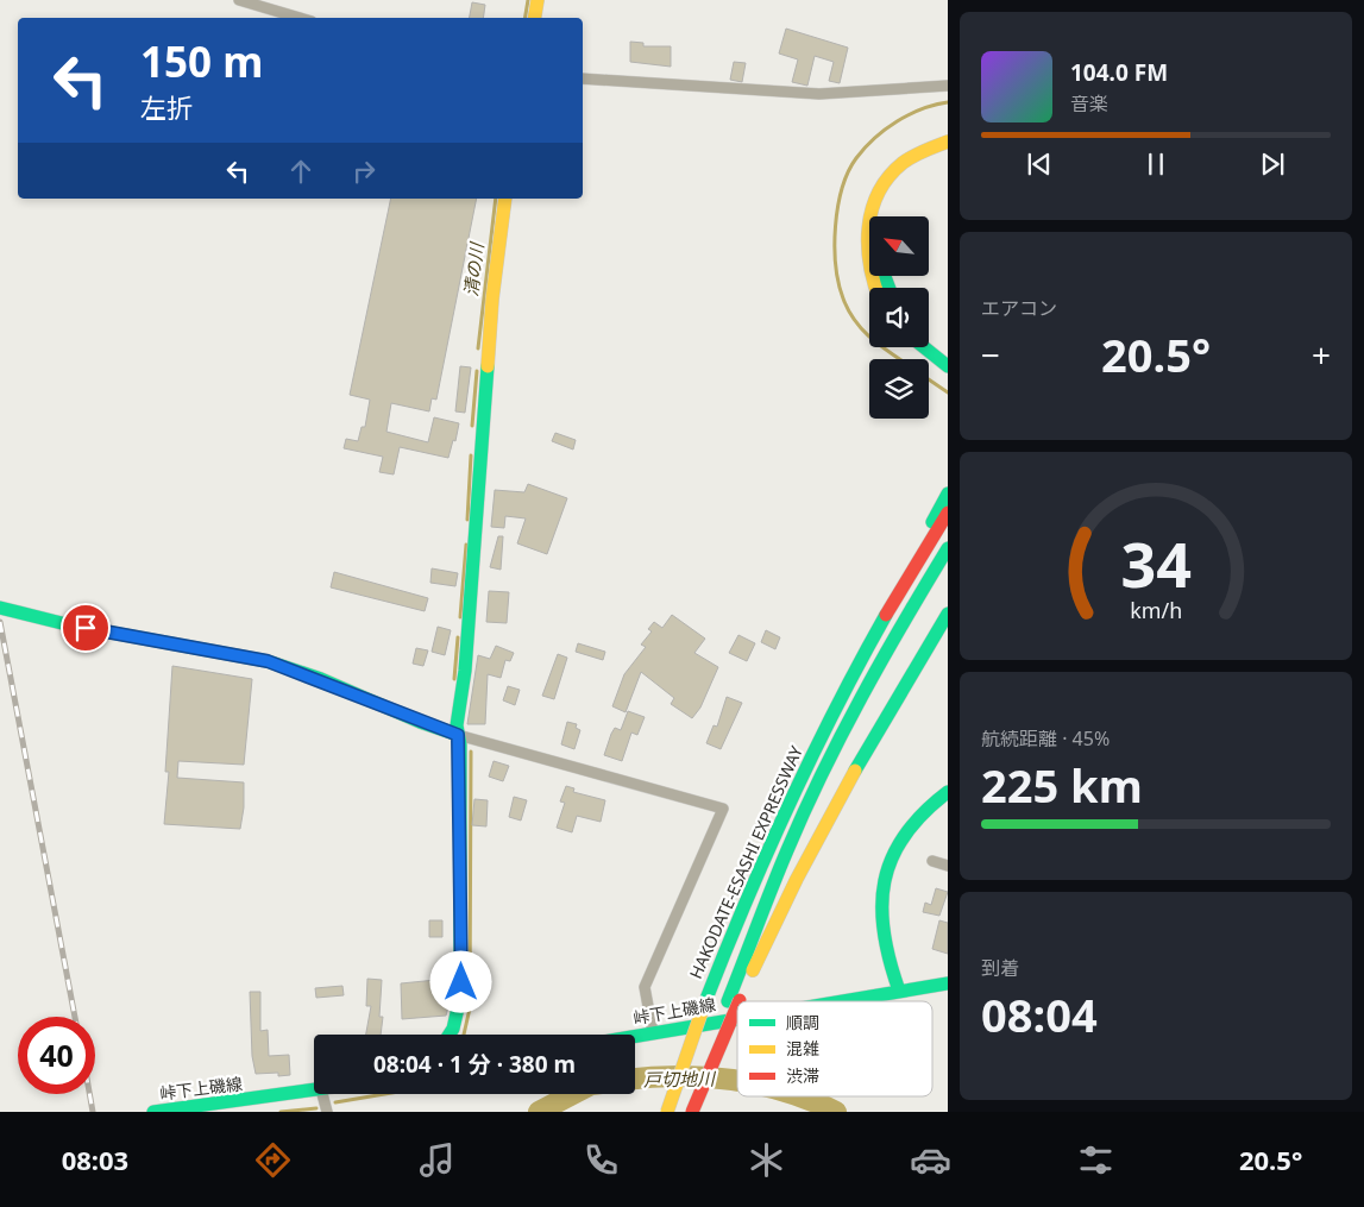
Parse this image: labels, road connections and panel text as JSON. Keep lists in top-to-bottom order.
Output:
{
  "streets": {
    "main road": ["HAKODATE-ESASHI EXPRESSWAY", "峠下上磯線"]
  },
  "water": ["清の川", "戸切地川"],
  "legend": ["順調", "混雑", "渋滞"],
  "north": "top left",
  "page": {
    "turn": ["150 m", "左折"],
    "song": ["104.0 FM", "音楽"],
    "tile": [
      "エアコン",
      ["航続距離 · 45%", "225 km"],
      ["到着", "08:04"]
    ],
    "heat": ["−", "20.5°", "+"],
    "limit": "40",
    "trip": "08:04 · 1 分 · 380 m",
    "tabs": ["08:03", "20.5°"],
    "gauge": ["34", "km/h"]
  }
}
